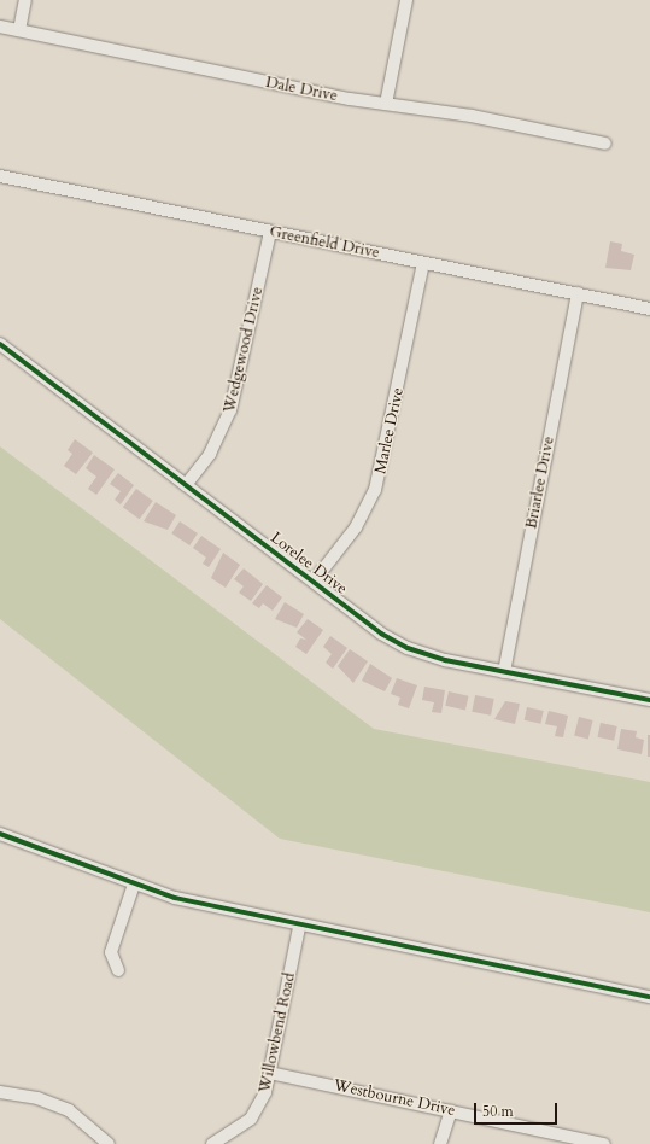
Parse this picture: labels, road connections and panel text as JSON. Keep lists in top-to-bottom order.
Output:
{
  "streets": {
    "street": [
      "Dale Drive",
      "Greenfield Drive",
      "Wedgewood Drive",
      "Marlee Drive",
      "Briarlee Drive",
      "Lorelee Drive",
      "Willowbend Road",
      "Westbourne Drive"
    ]
  },
  "crossings": [
    ["Greenfield Drive", "Wedgewood Drive"],
    ["Greenfield Drive", "Marlee Drive"],
    ["Greenfield Drive", "Briarlee Drive"],
    ["Wedgewood Drive", "Lorelee Drive"],
    ["Marlee Drive", "Lorelee Drive"],
    ["Briarlee Drive", "Lorelee Drive"],
    ["Willowbend Road", "Westbourne Drive"]
  ],
  "scale_bar": "50 m"
}
